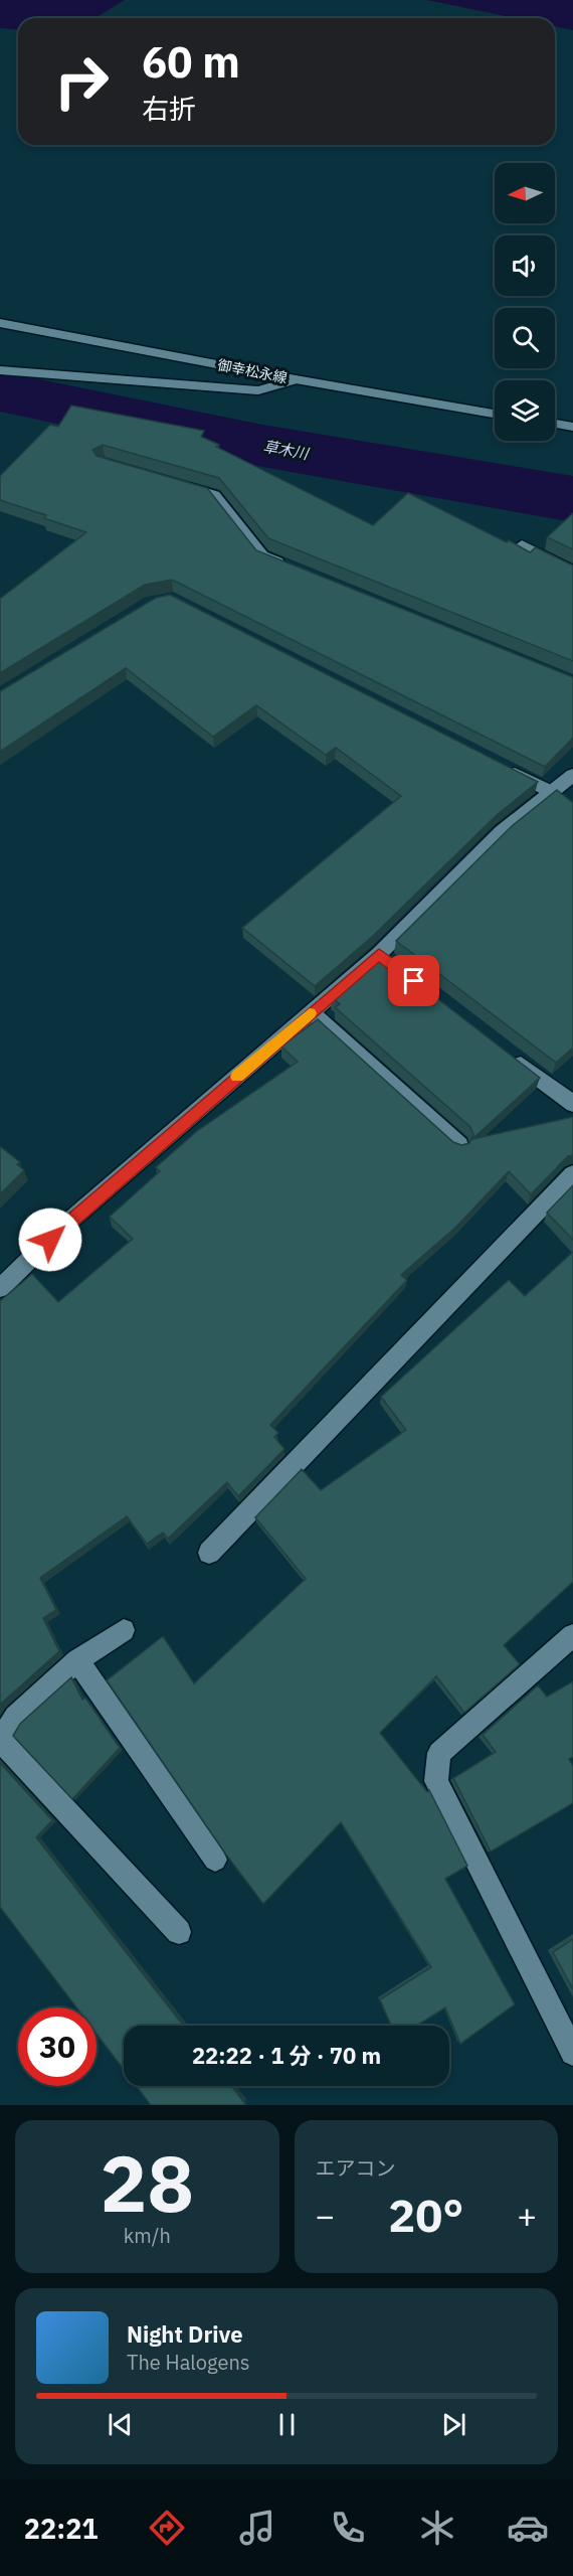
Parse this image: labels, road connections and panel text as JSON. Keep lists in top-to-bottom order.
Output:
{
  "streets": {
    "street": ["御幸松永線"]
  },
  "water": ["草木川"],
  "north": "left",
  "page": {
    "turn": ["60 m", "右折"],
    "limit": "30",
    "trip": "22:22 · 1 分 · 70 m",
    "tile": [
      ["28", "km/h"],
      "エアコン"
    ],
    "heat": ["−", "20°", "+"],
    "song": ["Night Drive", "The Halogens"],
    "tabs": "22:21"
  }
}
